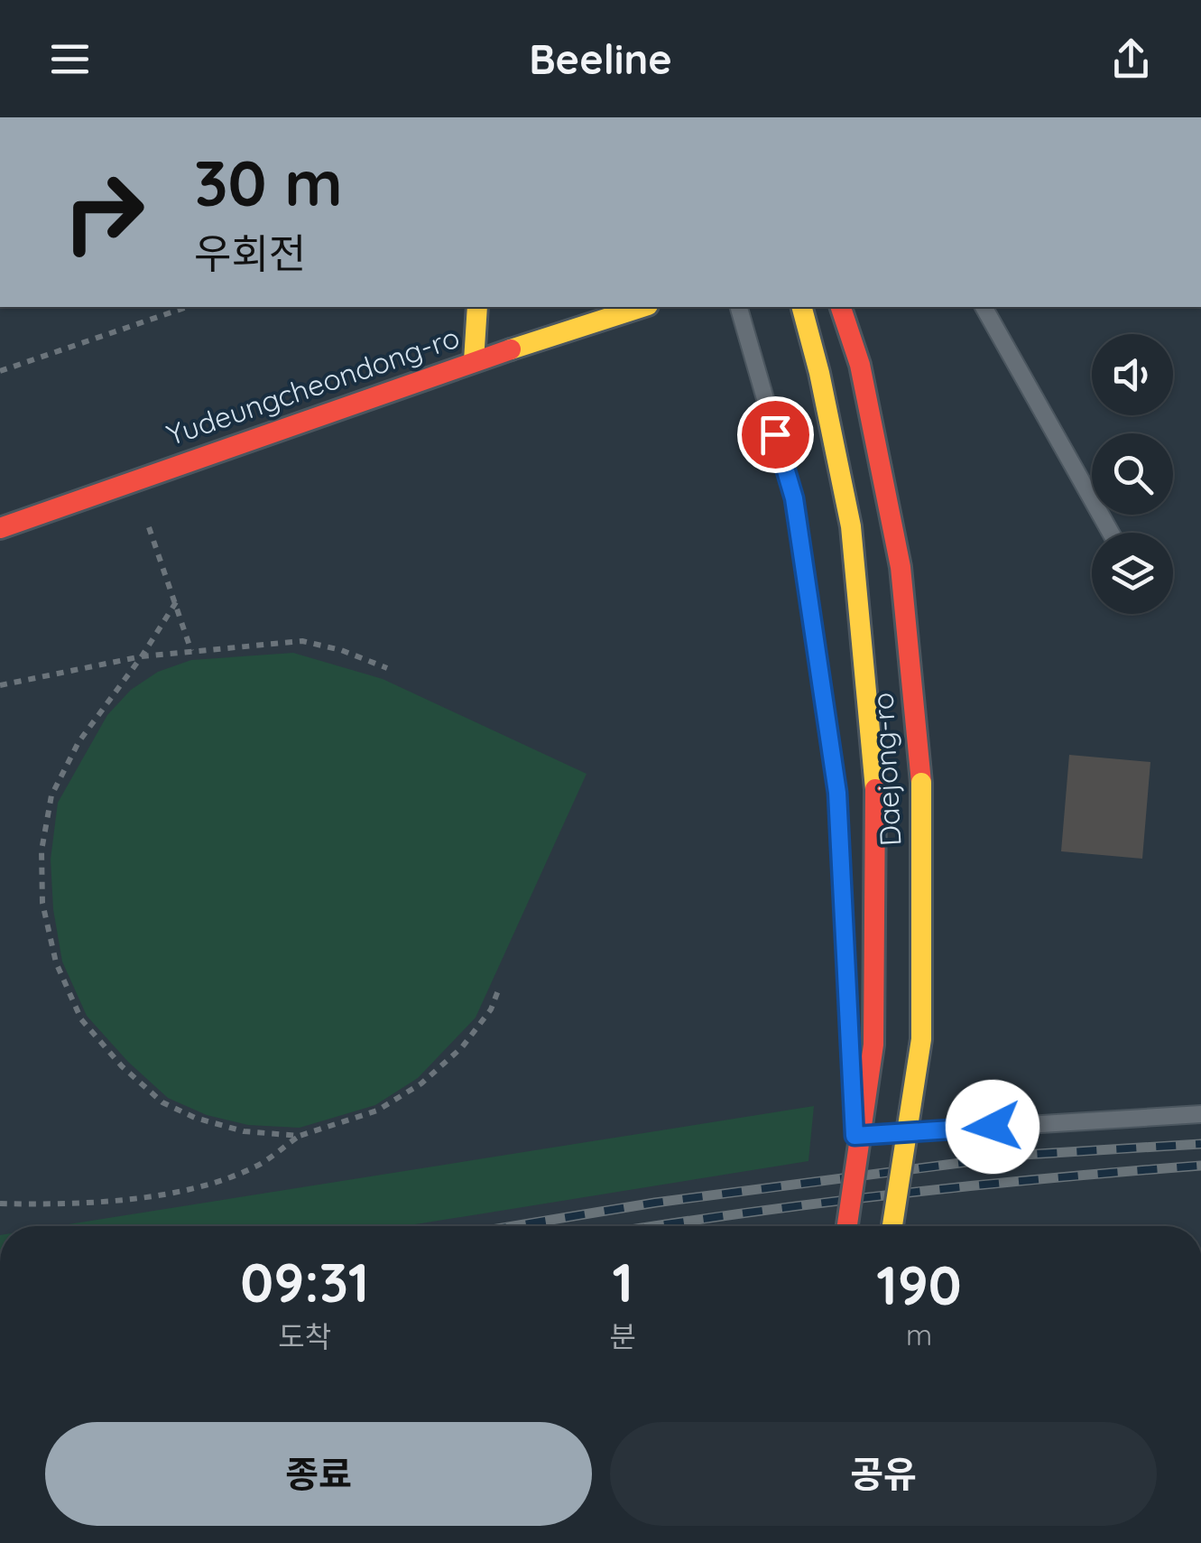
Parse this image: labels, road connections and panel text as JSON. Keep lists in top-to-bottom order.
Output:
{
  "streets": {
    "main road": ["Yudeungcheondong-ro", "Daejong-ro"]
  },
  "page": {
    "header": "Beeline",
    "turn": ["30 m", "우회전"],
    "eta": [
      "09:31",
      "도착",
      "1",
      "분",
      "190",
      "m"
    ],
    "buttons": ["종료", "공유"]
  }
}
